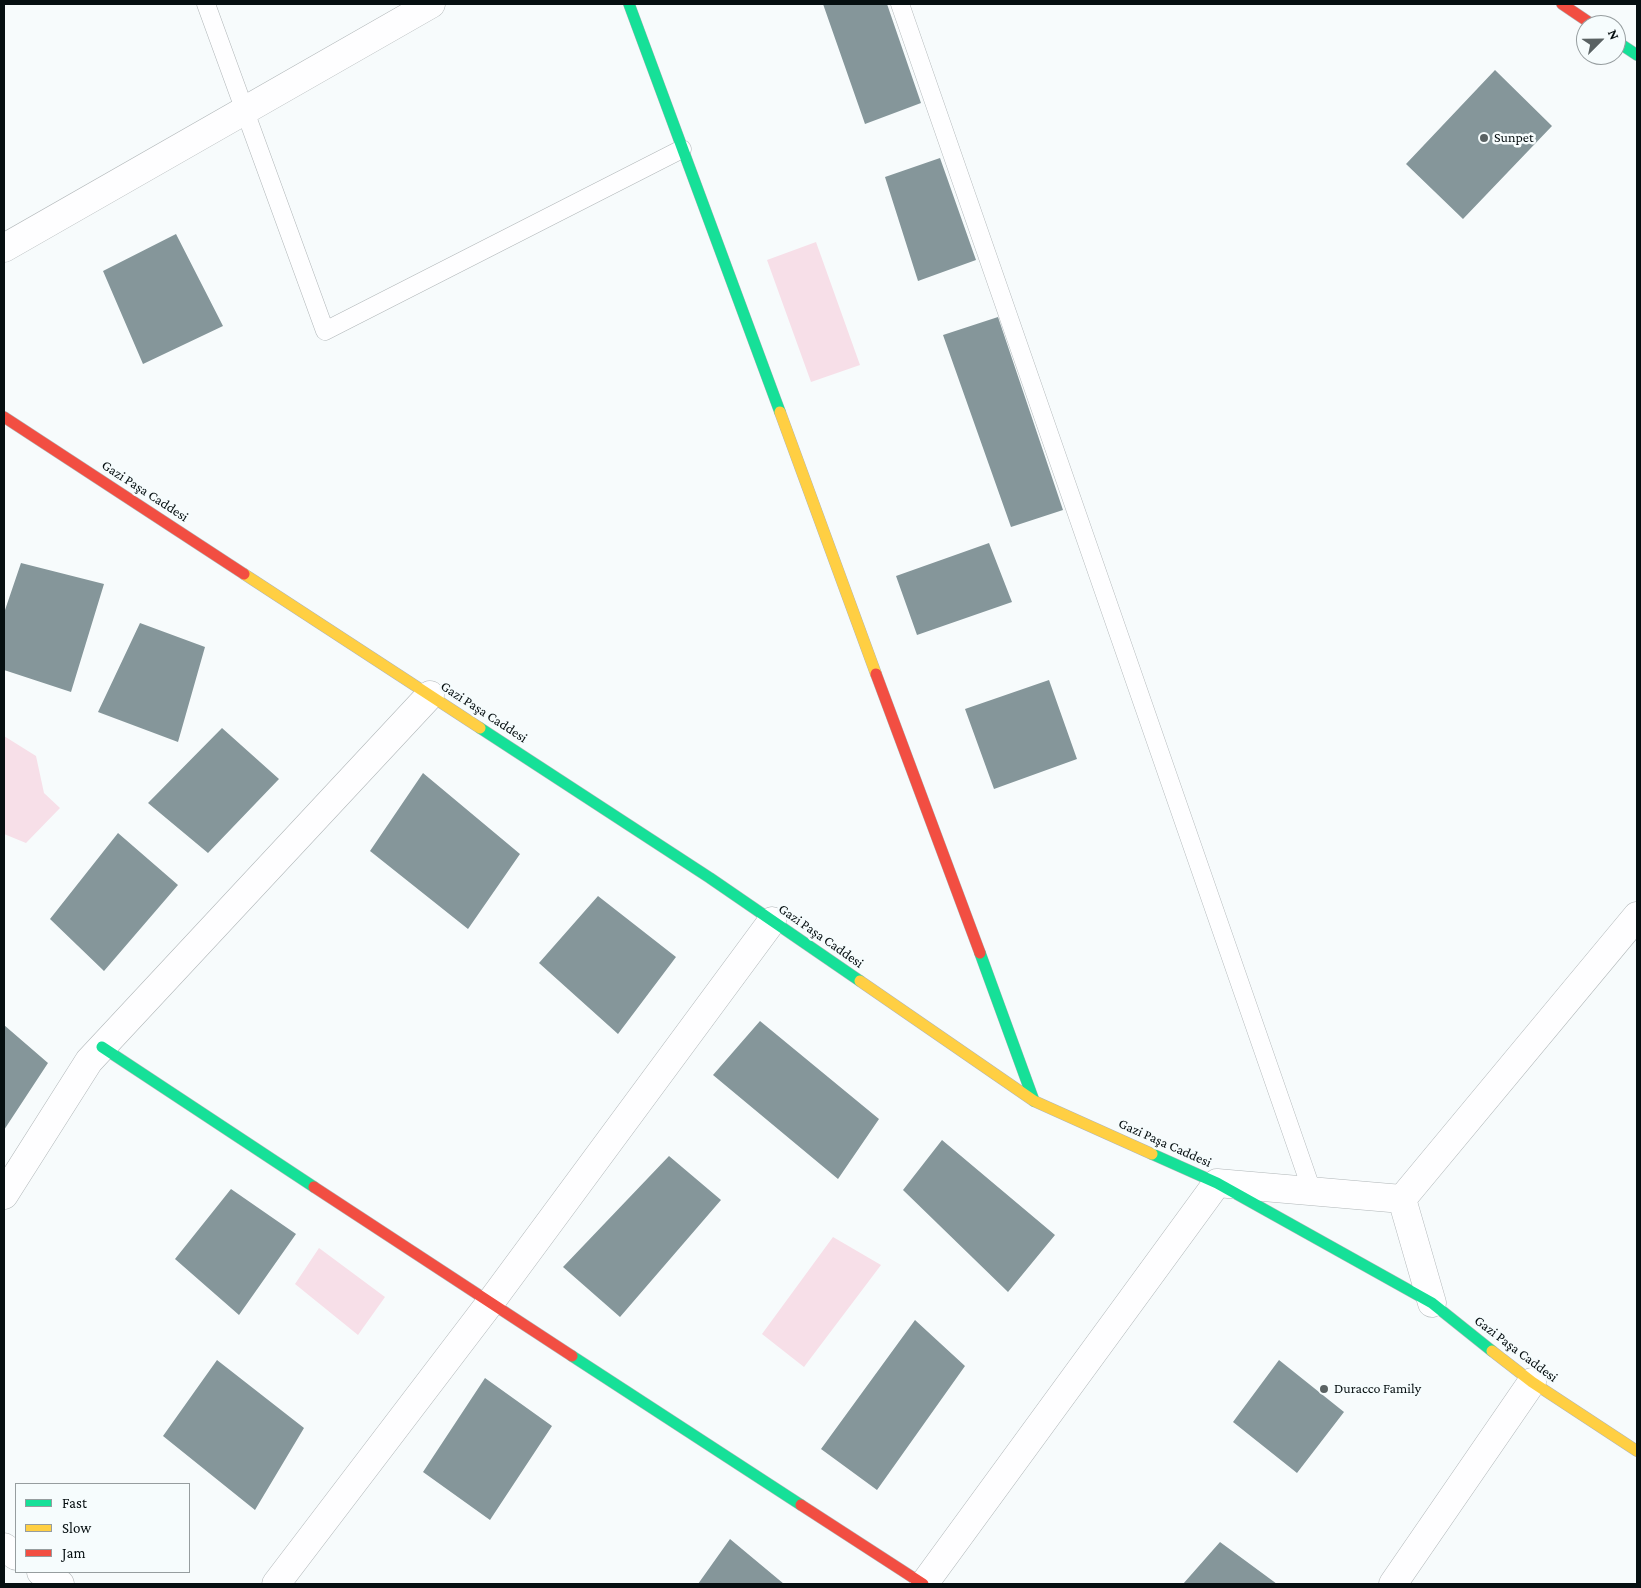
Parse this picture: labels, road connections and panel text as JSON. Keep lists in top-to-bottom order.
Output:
{
  "streets": {
    "main road": ["Gazi Paşa Caddesi"]
  },
  "places": ["Sunpet", "Duracco Family"],
  "legend": ["Fast", "Slow", "Jam"],
  "north": "top right"
}
